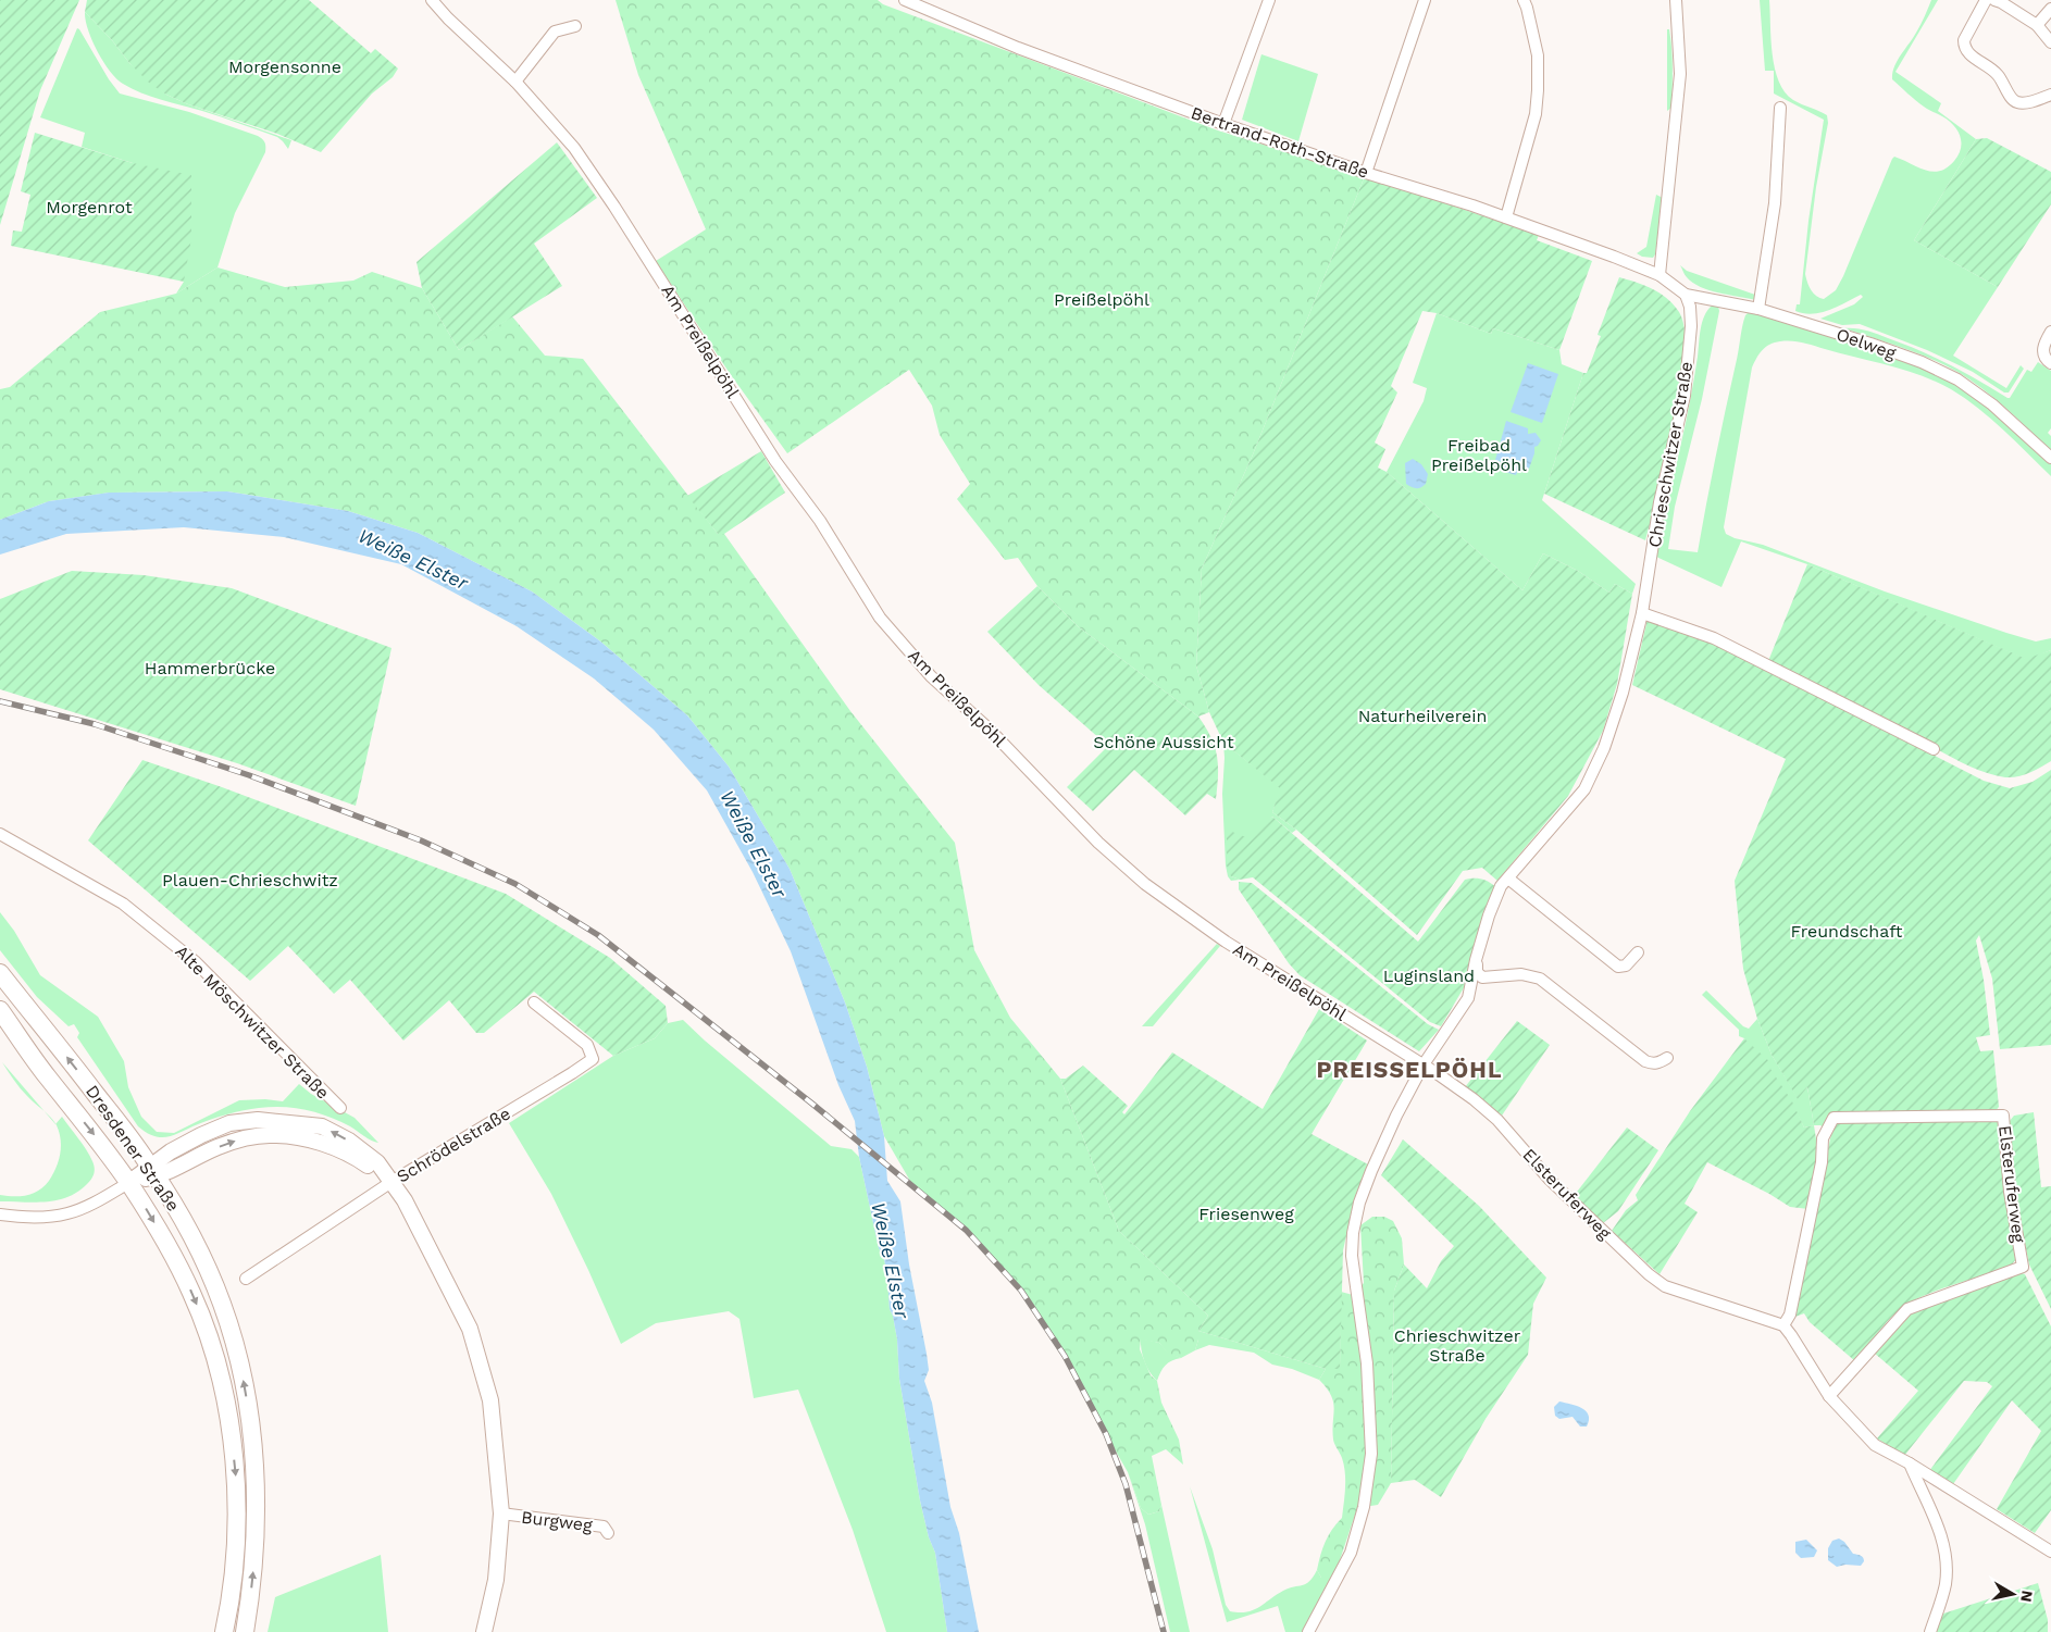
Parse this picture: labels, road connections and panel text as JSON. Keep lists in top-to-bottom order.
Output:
{
  "streets": {
    "main road": ["Dresdener Straße"],
    "street": [
      "Bertrand-Roth-Straße",
      "Am Preißelpöhl",
      "Oelweg",
      "Chrieschwitzer Straße",
      "Alte Möschwitzer Straße",
      "Schrödelstraße",
      "Elsteruferweg",
      "Burgweg"
    ]
  },
  "crossings": [
    ["Bertrand-Roth-Straße", "Oelweg"],
    ["Am Preißelpöhl", "Chrieschwitzer Straße"],
    ["Am Preißelpöhl", "Elsteruferweg"],
    ["Oelweg", "Chrieschwitzer Straße"],
    ["Chrieschwitzer Straße", "Elsteruferweg"]
  ],
  "districts": ["PREISSELPÖHL"],
  "water": ["Weiße Elster"],
  "parks": [
    "Morgensonne",
    "Morgenrot",
    "Preißelpöhl",
    "Freibad Preißelpöhl",
    "Hammerbrücke",
    "Naturheilverein",
    "Schöne Aussicht",
    "Plauen-Chrieschwitz",
    "Freundschaft",
    "Luginsland",
    "Friesenweg",
    "Chrieschwitzer Straße"
  ],
  "north": "right"
}
